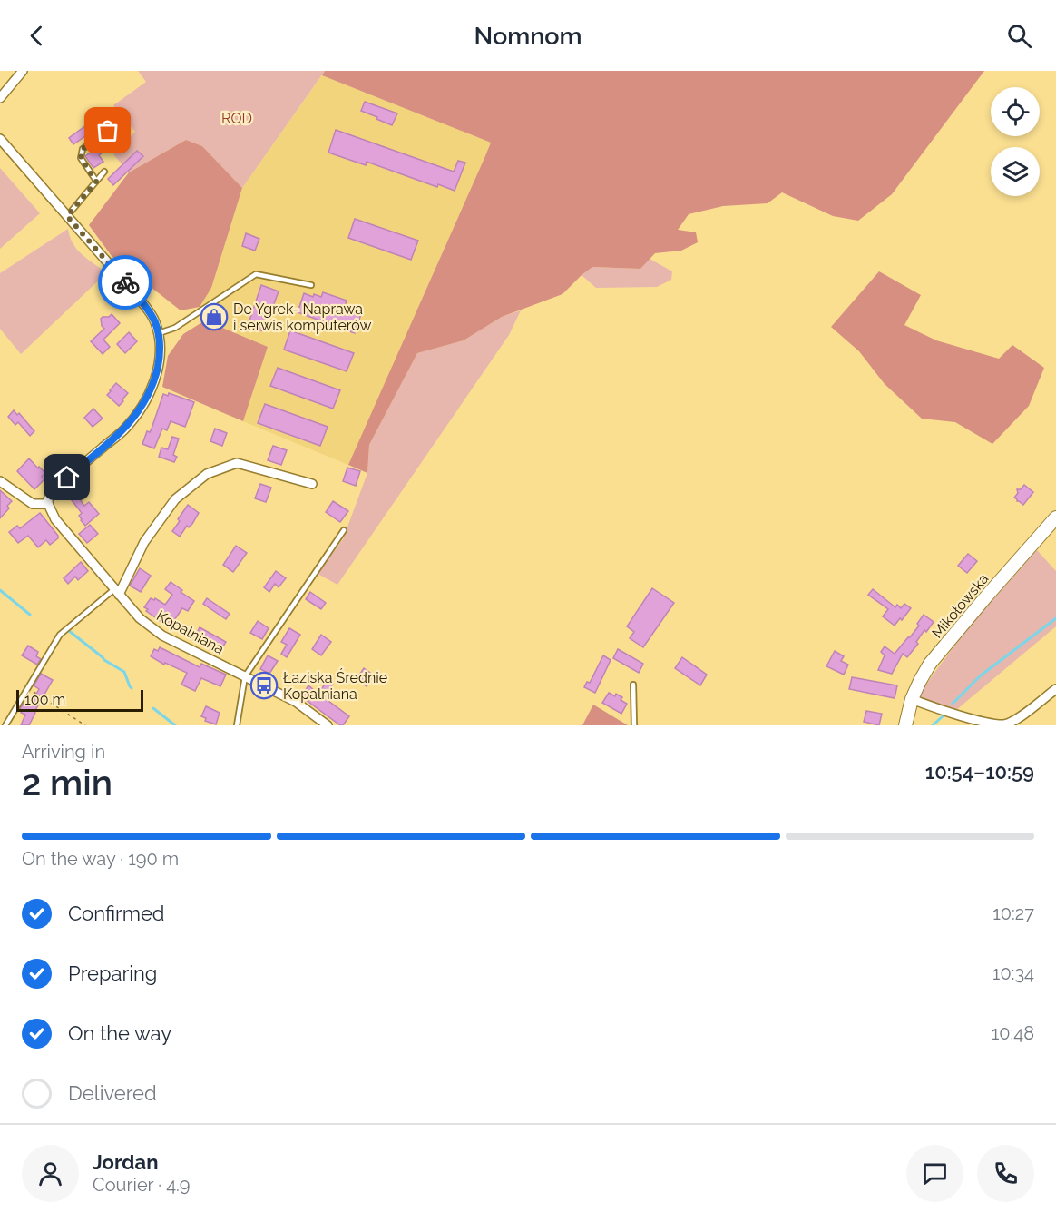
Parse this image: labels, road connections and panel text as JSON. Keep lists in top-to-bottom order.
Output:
{
  "streets": {
    "street": ["Mikołowska", "Kopalniana"]
  },
  "parks": ["ROD"],
  "places": {
    "shop": ["De Ygrek- Naprawa i serwis komputerów"],
    "bus stop": ["Łaziska Średnie Kopalniana"]
  },
  "scale_bar": "100 m",
  "page": {
    "header": "Nomnom",
    "scale": "100 m",
    "heading": ["2 min", "Arriving in", "10:54–10:59"],
    "panel": ["Jordan", "Courier · 4.9"],
    "bar": "On the way · 190 m",
    "list": [
      ["Confirmed", "10:27"],
      ["Preparing", "10:34"],
      ["On the way", "10:48"],
      "Delivered"
    ]
  }
}
